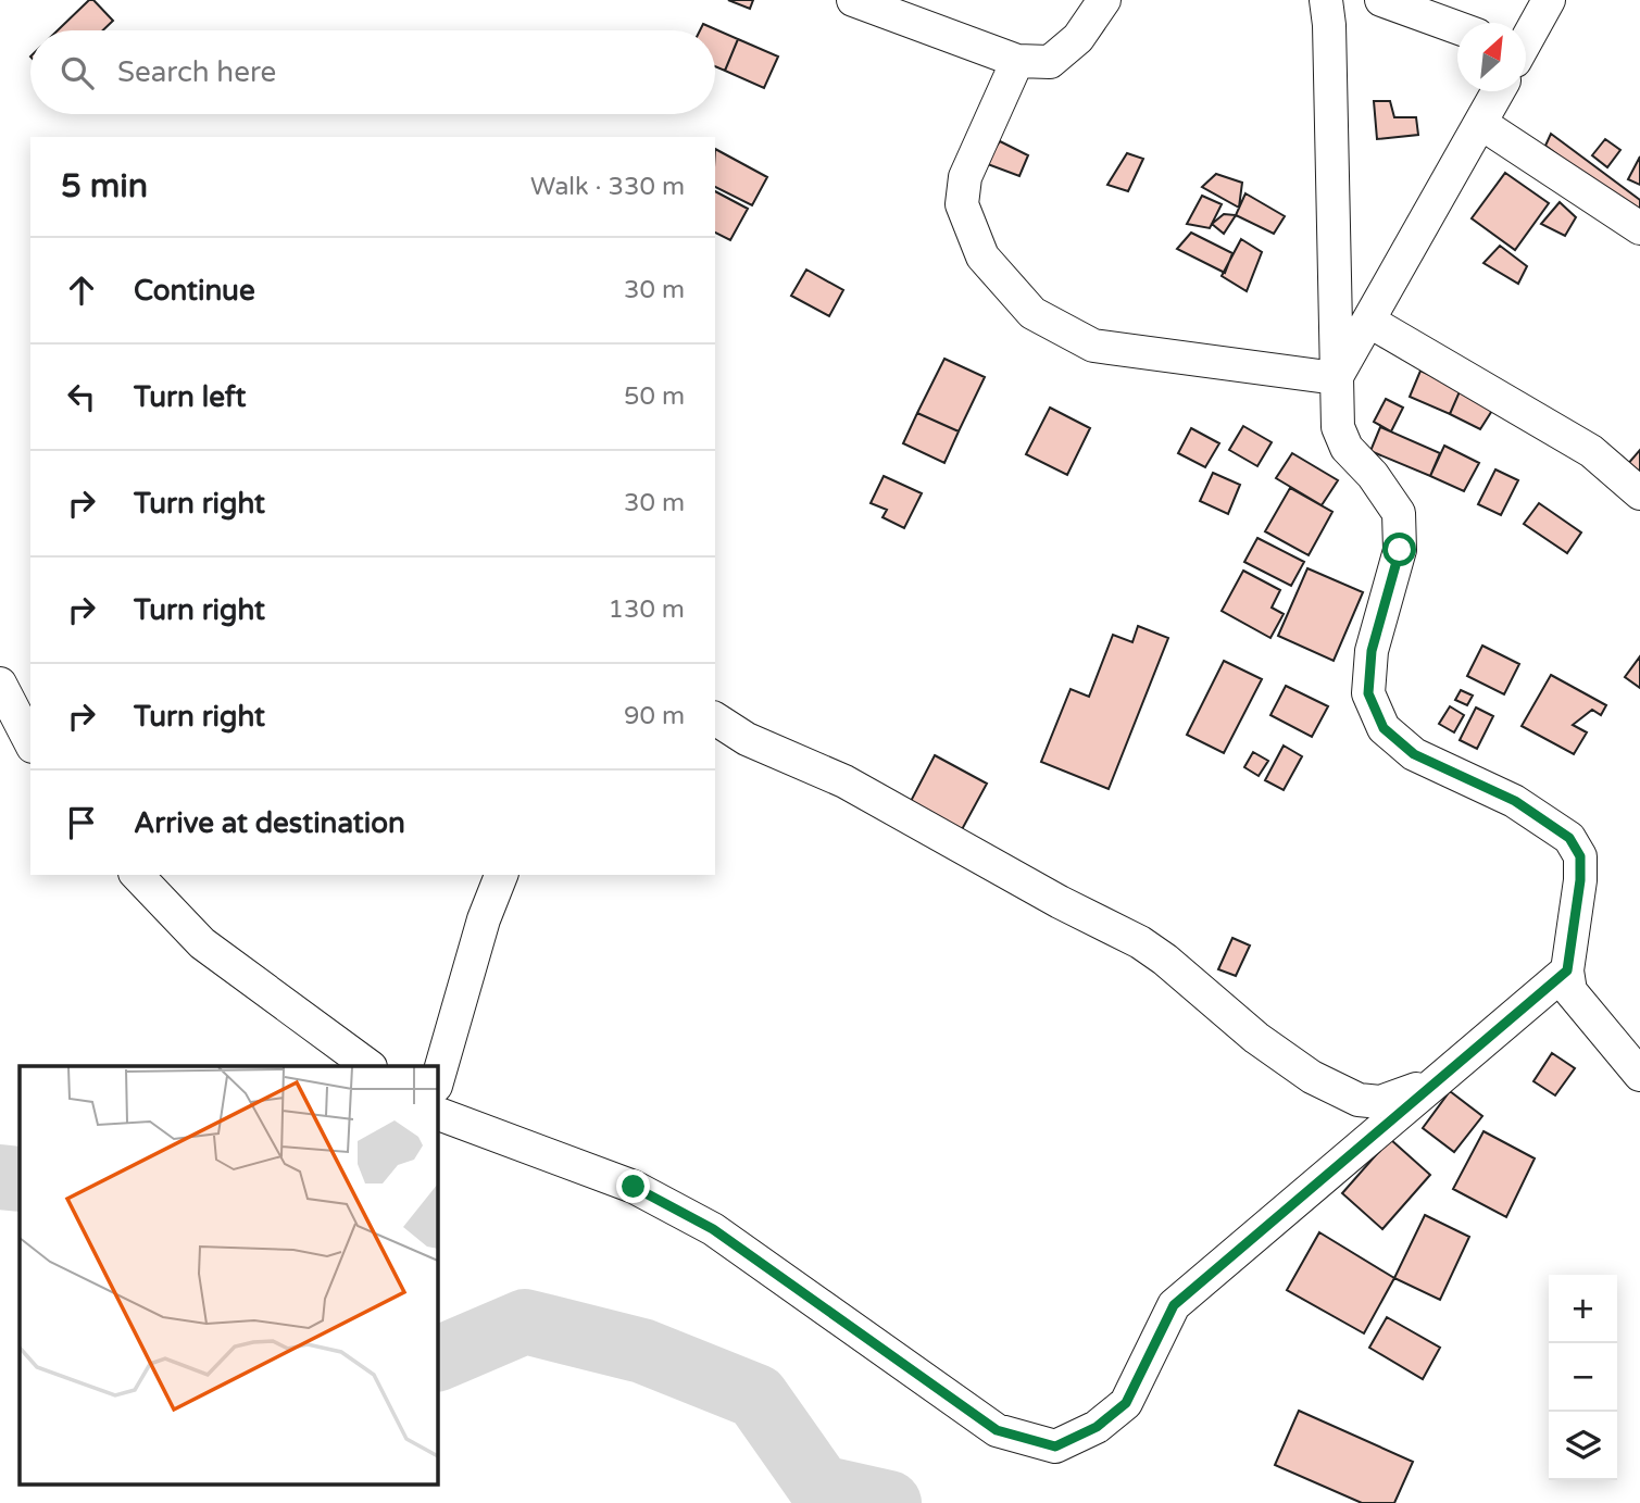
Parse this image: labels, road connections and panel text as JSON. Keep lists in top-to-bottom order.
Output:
{
  "north": "top right",
  "page": {
    "search": "Search here",
    "heading": ["5 min", "Walk · 330 m"],
    "list": [
      ["Continue", "30 m"],
      ["Turn left", "50 m"],
      ["Turn right", "30 m"],
      ["Turn right", "130 m"],
      ["Turn right", "90 m"],
      "Arrive at destination"
    ],
    "map_buttons": ["+", "−"]
  }
}
